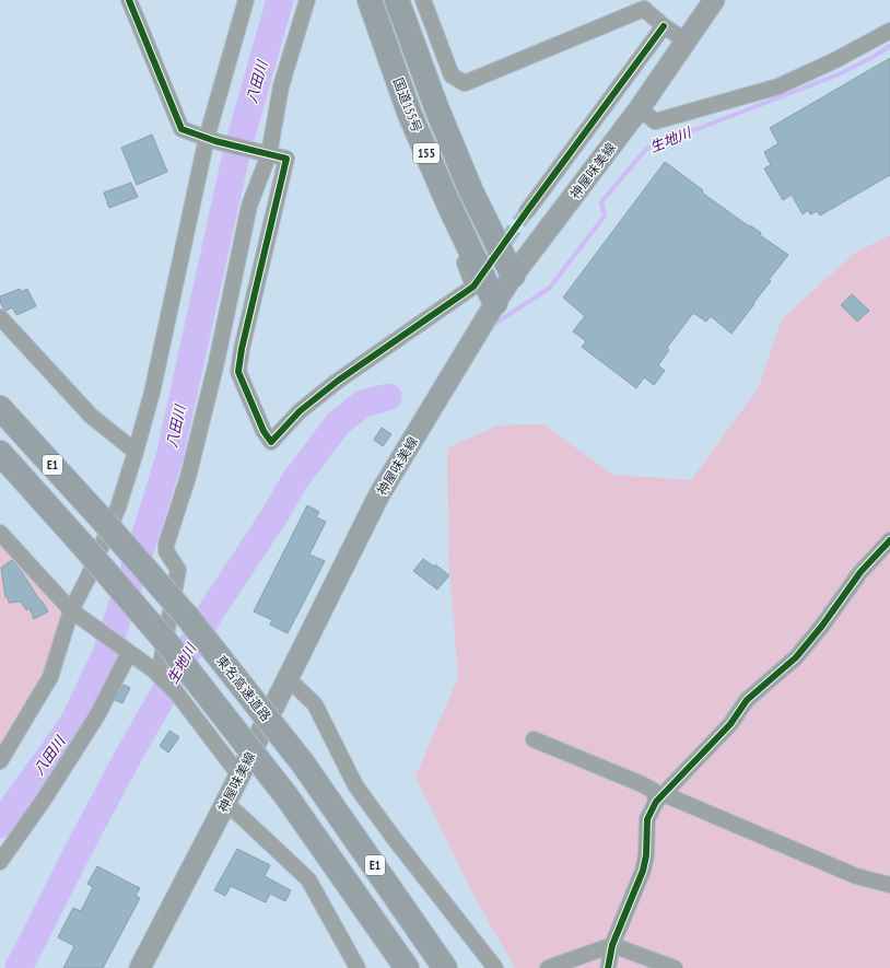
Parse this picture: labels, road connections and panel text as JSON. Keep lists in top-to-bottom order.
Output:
{
  "streets": {
    "highway": [
      "国道155号",
      "155",
      "E1",
      "東名高速道路"
    ],
    "main road": ["神屋味美線"]
  },
  "crossings": [
    ["国道155号", "神屋味美線"]
  ],
  "water": ["八田川", "生地川"]
}
